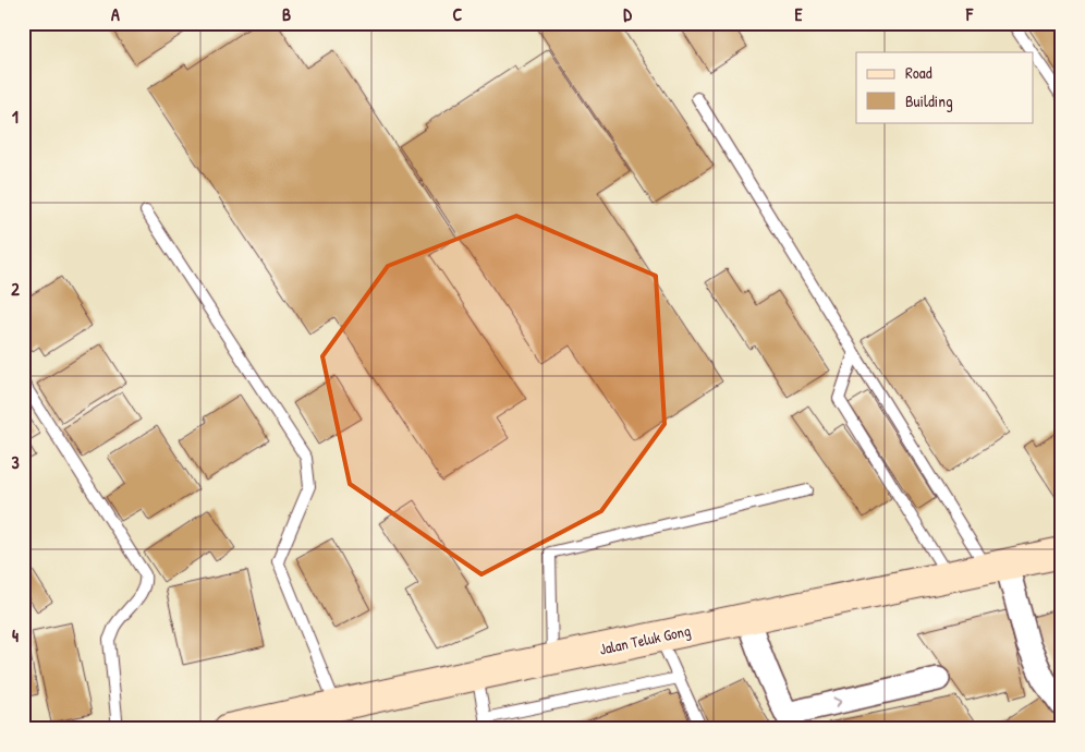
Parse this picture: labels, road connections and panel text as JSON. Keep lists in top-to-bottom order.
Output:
{
  "streets": {
    "street": ["Jalan Teluk Gong"]
  },
  "legend": ["Road", "Building"],
  "grid": {
    "columns": [
      "A",
      "B",
      "C",
      "D",
      "E",
      "F"
    ],
    "rows": [
      "1",
      "2",
      "3",
      "4"
    ]
  }
}
